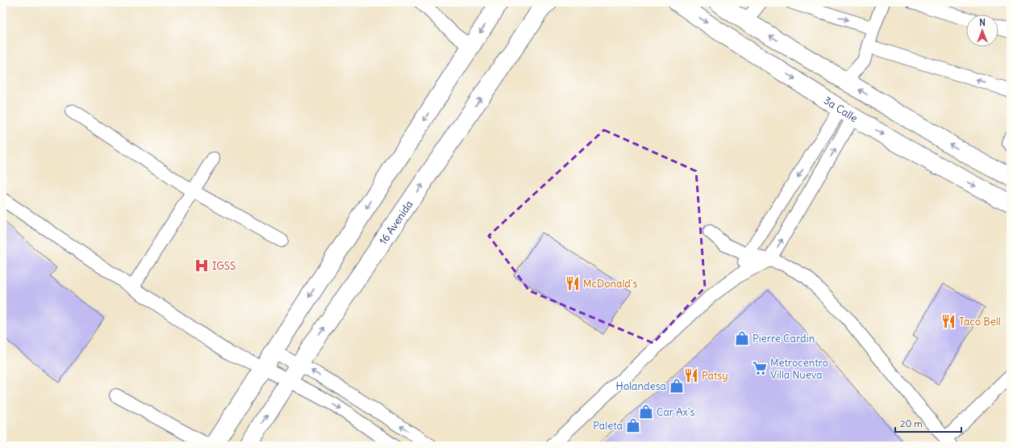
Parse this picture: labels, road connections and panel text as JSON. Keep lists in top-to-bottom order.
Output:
{
  "streets": {
    "main road": ["3a Calle", "16 Avenida"]
  },
  "places": {
    "hospital": ["IGSS"],
    "restaurant": ["McDonald's", "Taco Bell", "Patsy"],
    "shop": [
      "Pierre Cardin",
      "Holandesa",
      "Car Ax's",
      "Paleta"
    ],
    "supermarket": ["Metrocentro Villa Nueva"]
  },
  "scale_bar": "20 m",
  "north": "top"
}
